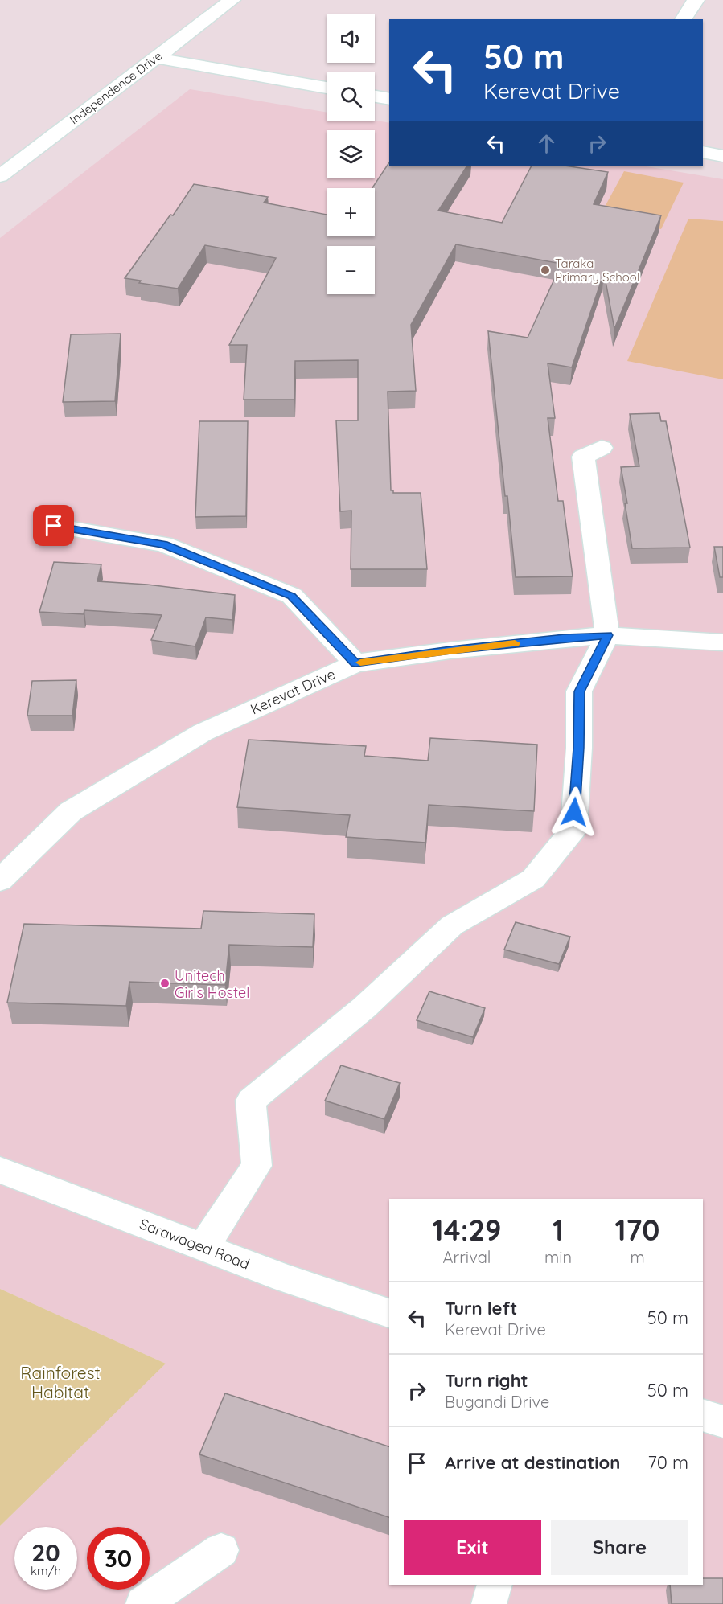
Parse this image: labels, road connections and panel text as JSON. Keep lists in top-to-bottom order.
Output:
{
  "streets": {
    "street": ["Independence Drive", "Kerevat Drive", "Sarawaged Road"]
  },
  "parks": ["Rainforest Habitat"],
  "places": ["Taraka Primary School", "Unitech Girls Hostel"],
  "page": {
    "map_buttons": ["+", "−"],
    "turn": ["50 m", "Kerevat Drive"],
    "eta": [
      "14:29",
      "Arrival",
      "1",
      "min",
      "170",
      "m"
    ],
    "list": [
      {
        "name": "Turn left",
        "note": "Kerevat Drive",
        "value": "50 m"
      },
      {
        "name": "Turn right",
        "note": "Bugandi Drive",
        "value": "50 m"
      },
      {
        "name": "Arrive at destination",
        "value": "70 m"
      }
    ],
    "buttons": ["Exit", "Share"],
    "speed": "20 km/h",
    "limit": "30"
  }
}
